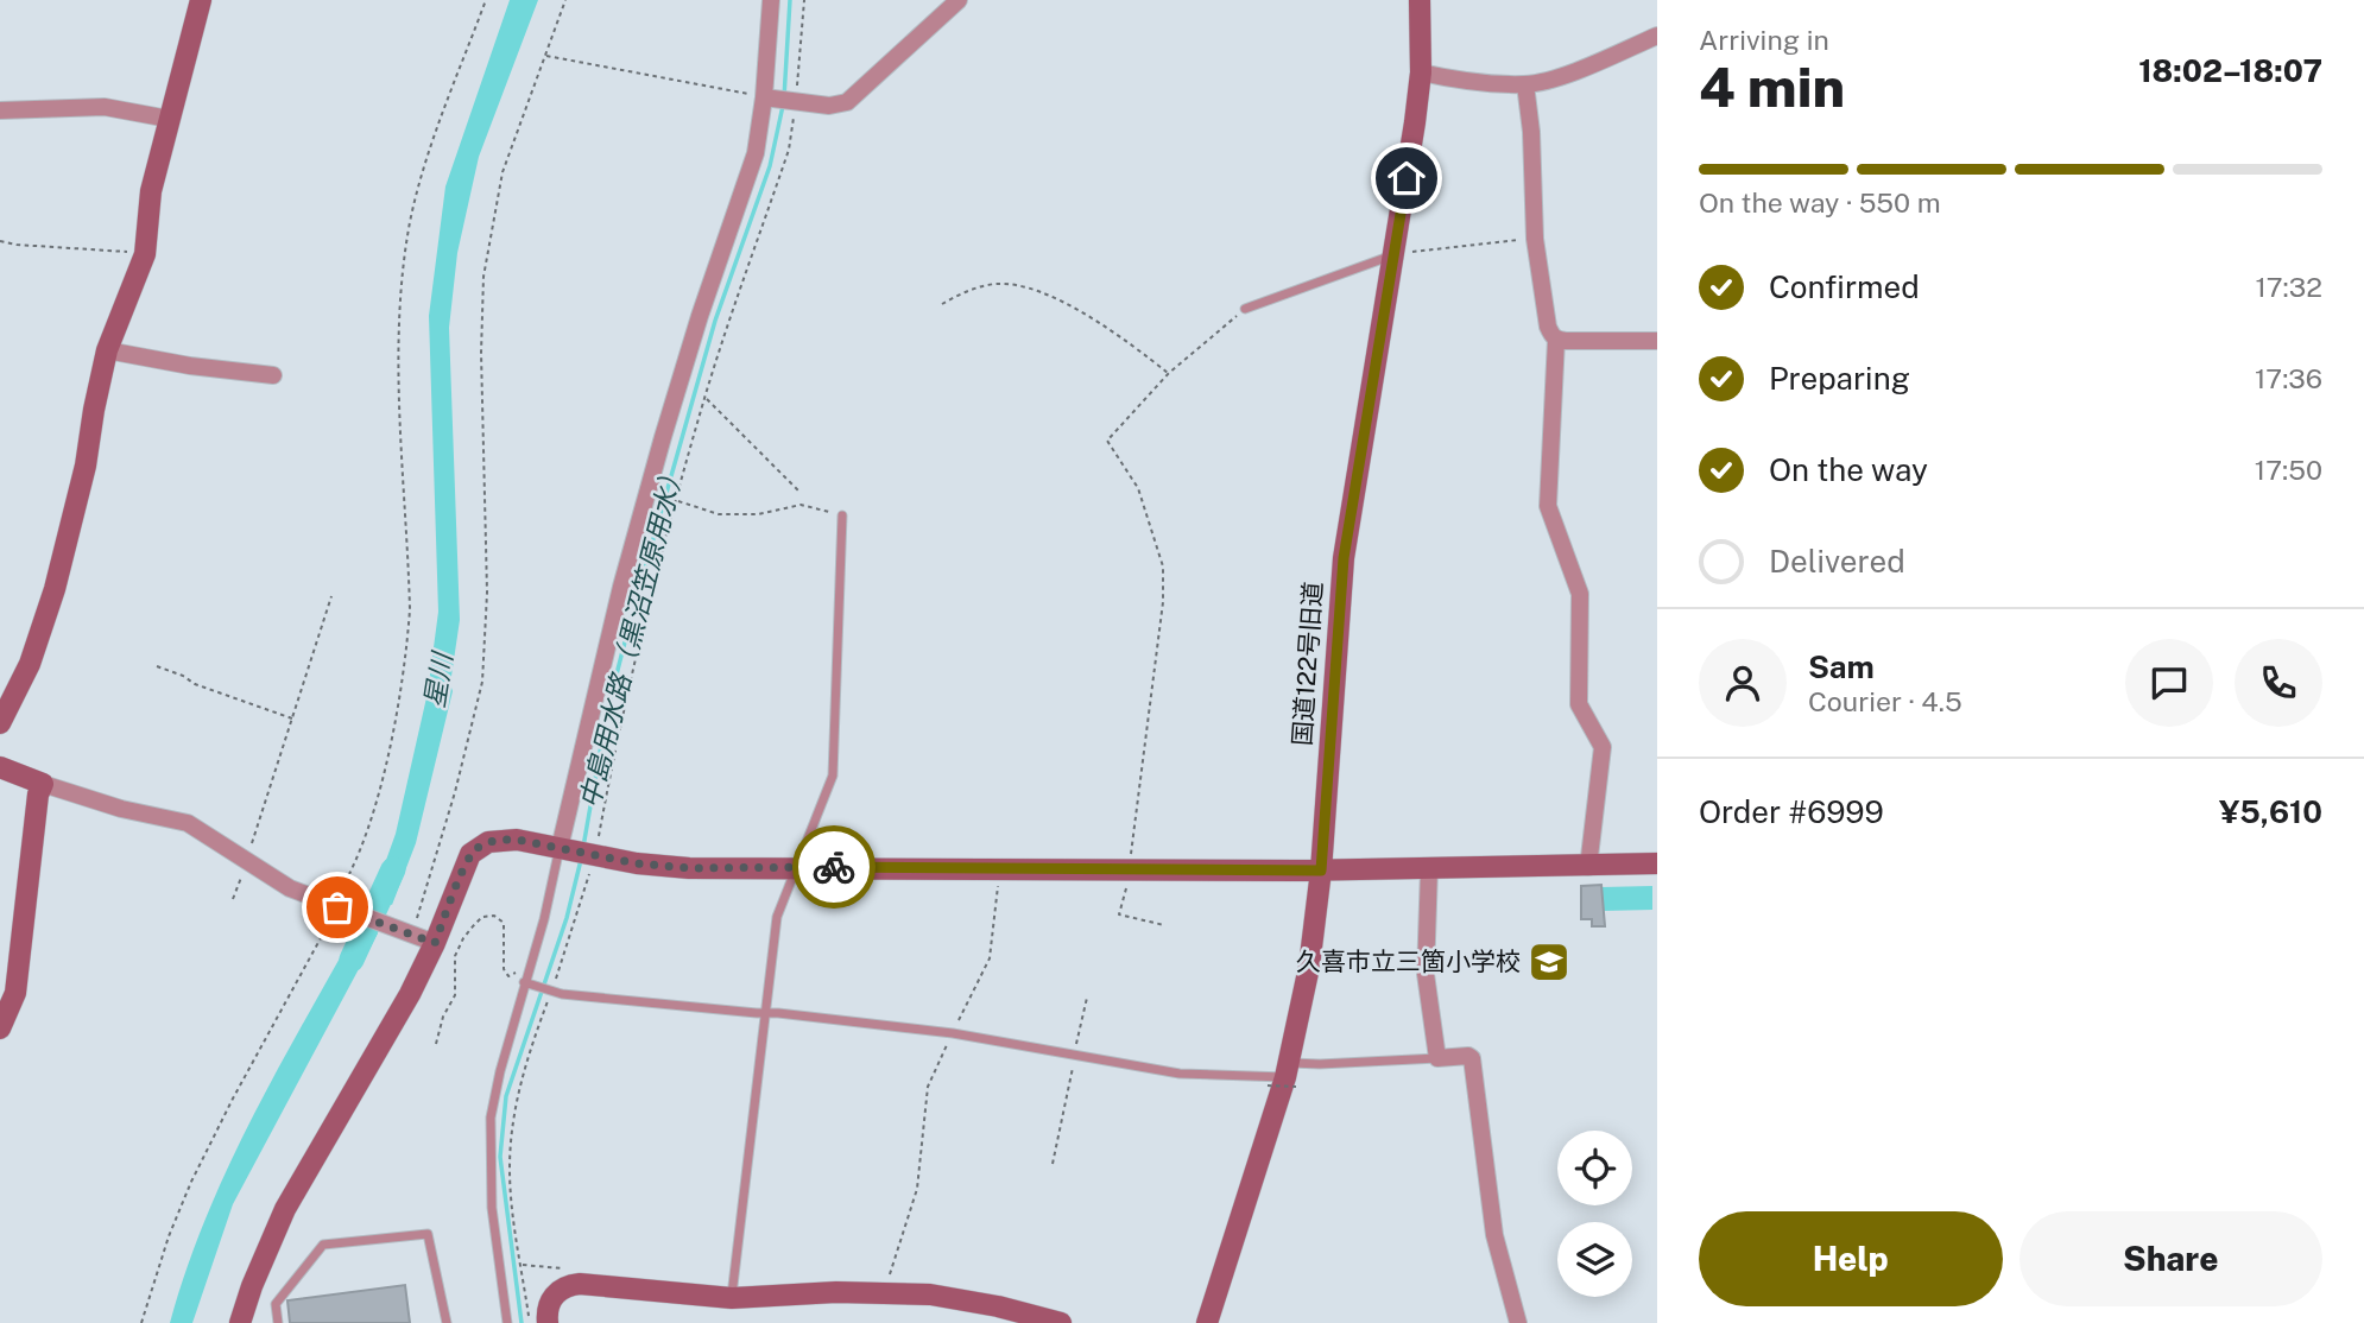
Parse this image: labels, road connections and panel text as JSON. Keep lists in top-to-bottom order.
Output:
{
  "streets": {
    "street": ["国道122号旧道"]
  },
  "water": ["中島用水路（黒沼笠原用水）", "星川"],
  "places": {
    "school or university": ["久喜市立三箇小学校"]
  },
  "page": {
    "heading": ["4 min", "Arriving in", "18:02–18:07"],
    "panel": [
      "Sam",
      "Courier · 4.5",
      "Order #6999",
      "¥5,610"
    ],
    "bar": "On the way · 550 m",
    "list": [
      ["Confirmed", "17:32"],
      ["Preparing", "17:36"],
      ["On the way", "17:50"],
      "Delivered"
    ],
    "buttons": ["Help", "Share"]
  }
}
